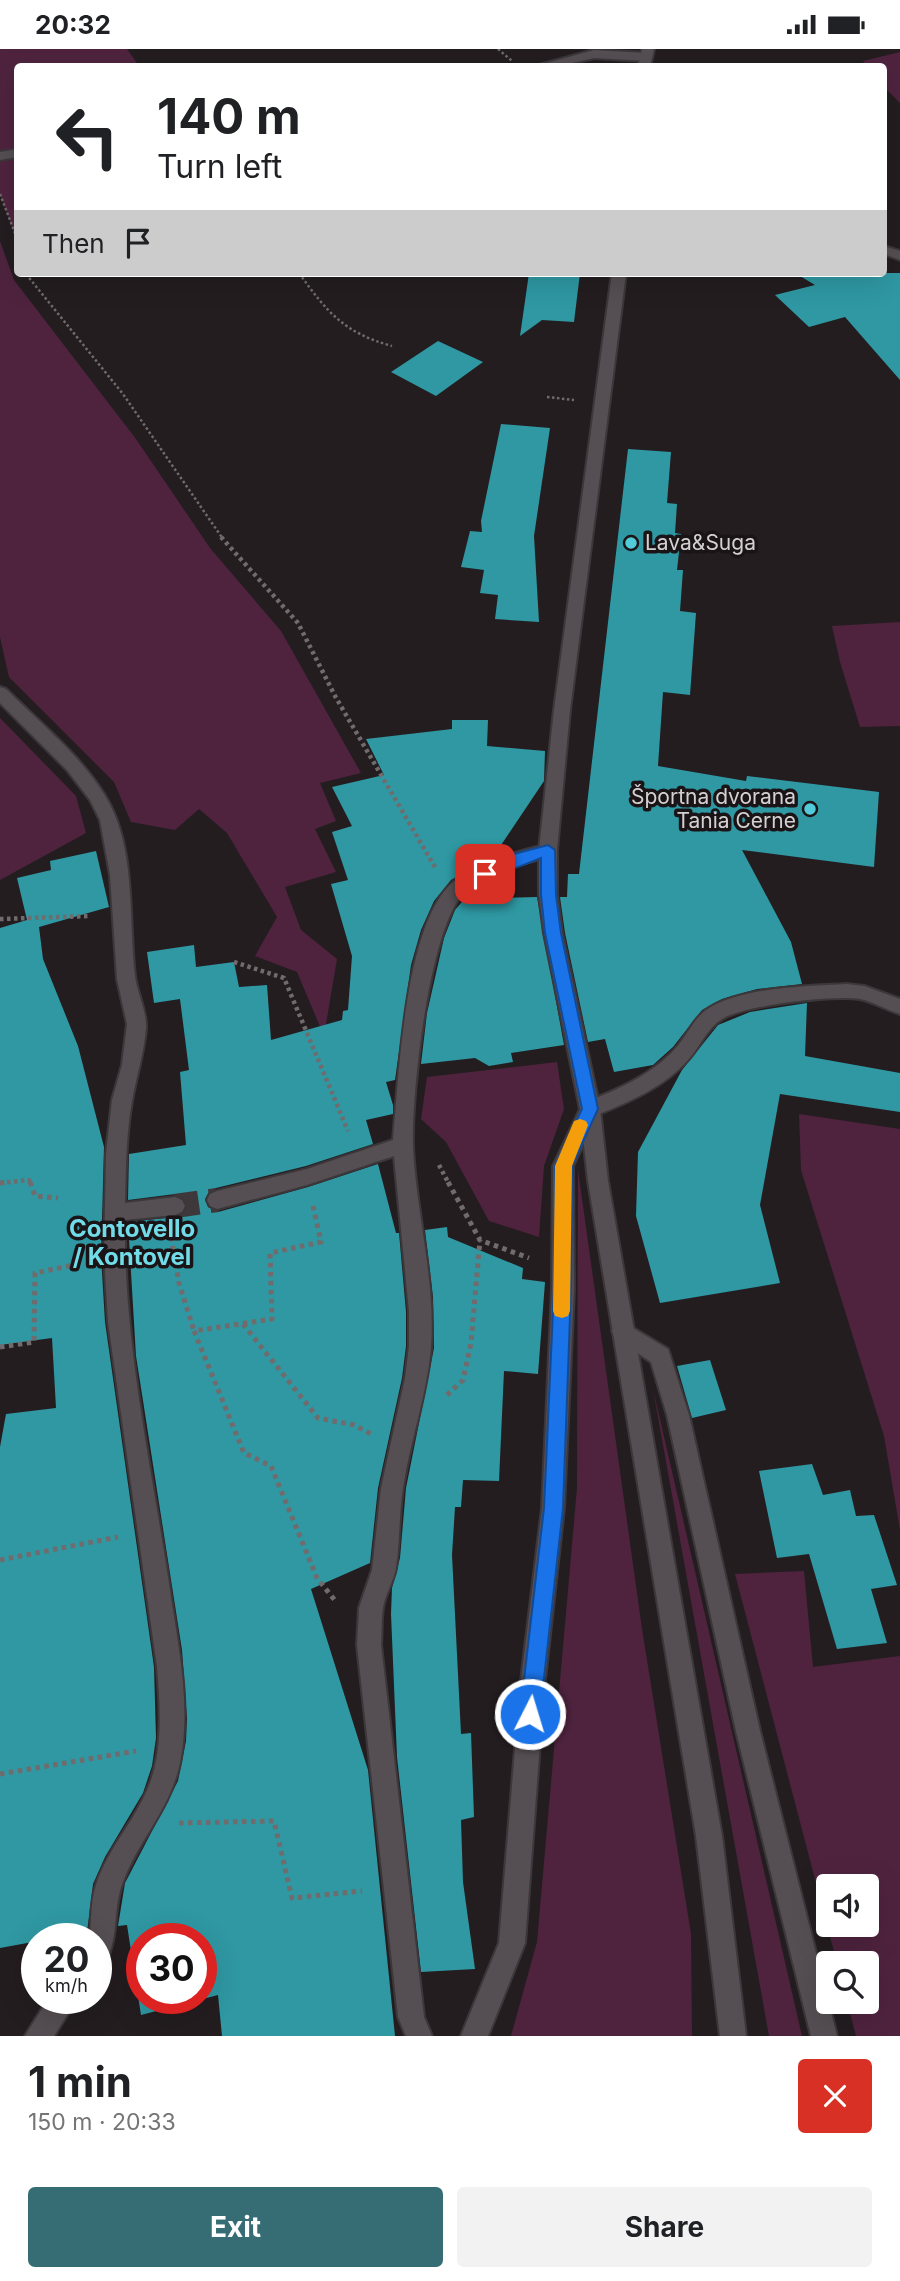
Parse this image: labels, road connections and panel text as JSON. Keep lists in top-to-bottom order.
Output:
{
  "districts": ["Contovello / Kontovel"],
  "places": ["Lava&Suga", "Športna dvorana Tania Cerne"],
  "page": {
    "status": "20:32",
    "turn": ["140 m", "Turn left"],
    "then": "Then",
    "speed": "20 km/h",
    "limit": "30",
    "heading": ["1 min", "150 m · 20:33"],
    "buttons": ["Exit", "Share"]
  }
}
